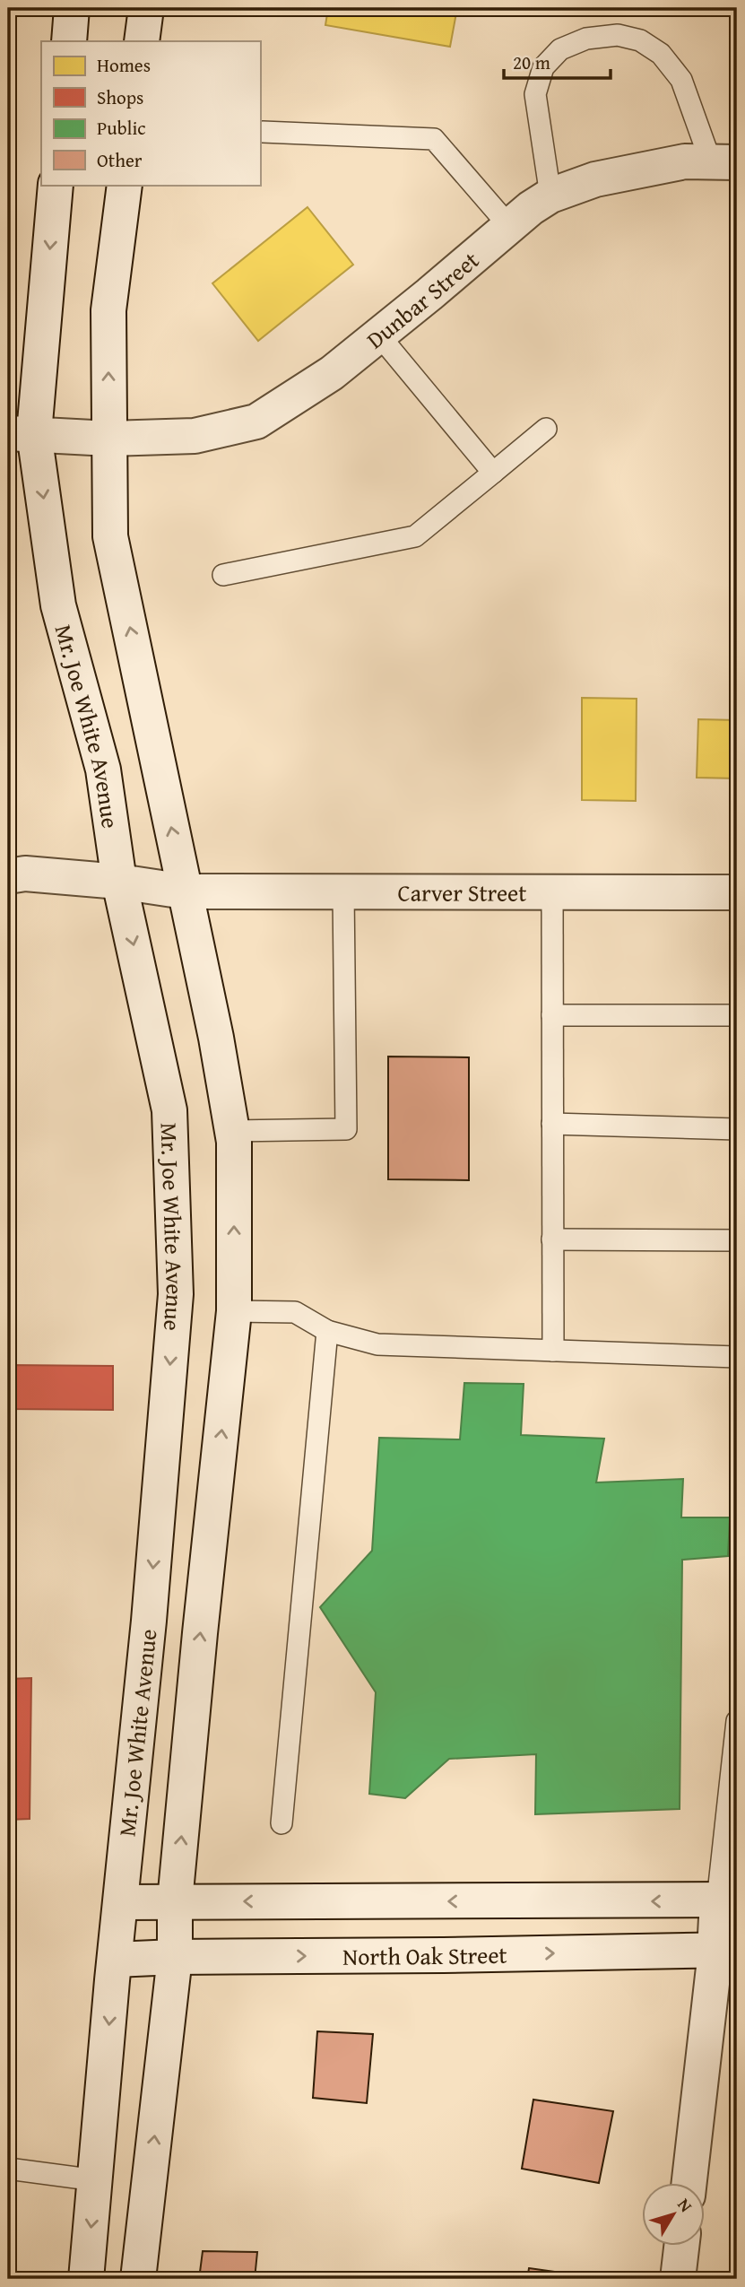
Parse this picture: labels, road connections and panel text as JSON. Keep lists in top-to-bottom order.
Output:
{
  "streets": {
    "main road": [
      "Dunbar Street",
      "Mr. Joe White Avenue",
      "Carver Street",
      "North Oak Street"
    ]
  },
  "crossings": [
    ["Dunbar Street", "Mr. Joe White Avenue"],
    ["Mr. Joe White Avenue", "Carver Street"],
    ["Mr. Joe White Avenue", "North Oak Street"]
  ],
  "legend": [
    "Homes",
    "Shops",
    "Public",
    "Other"
  ],
  "scale_bar": "20 m",
  "north": "top right"
}
